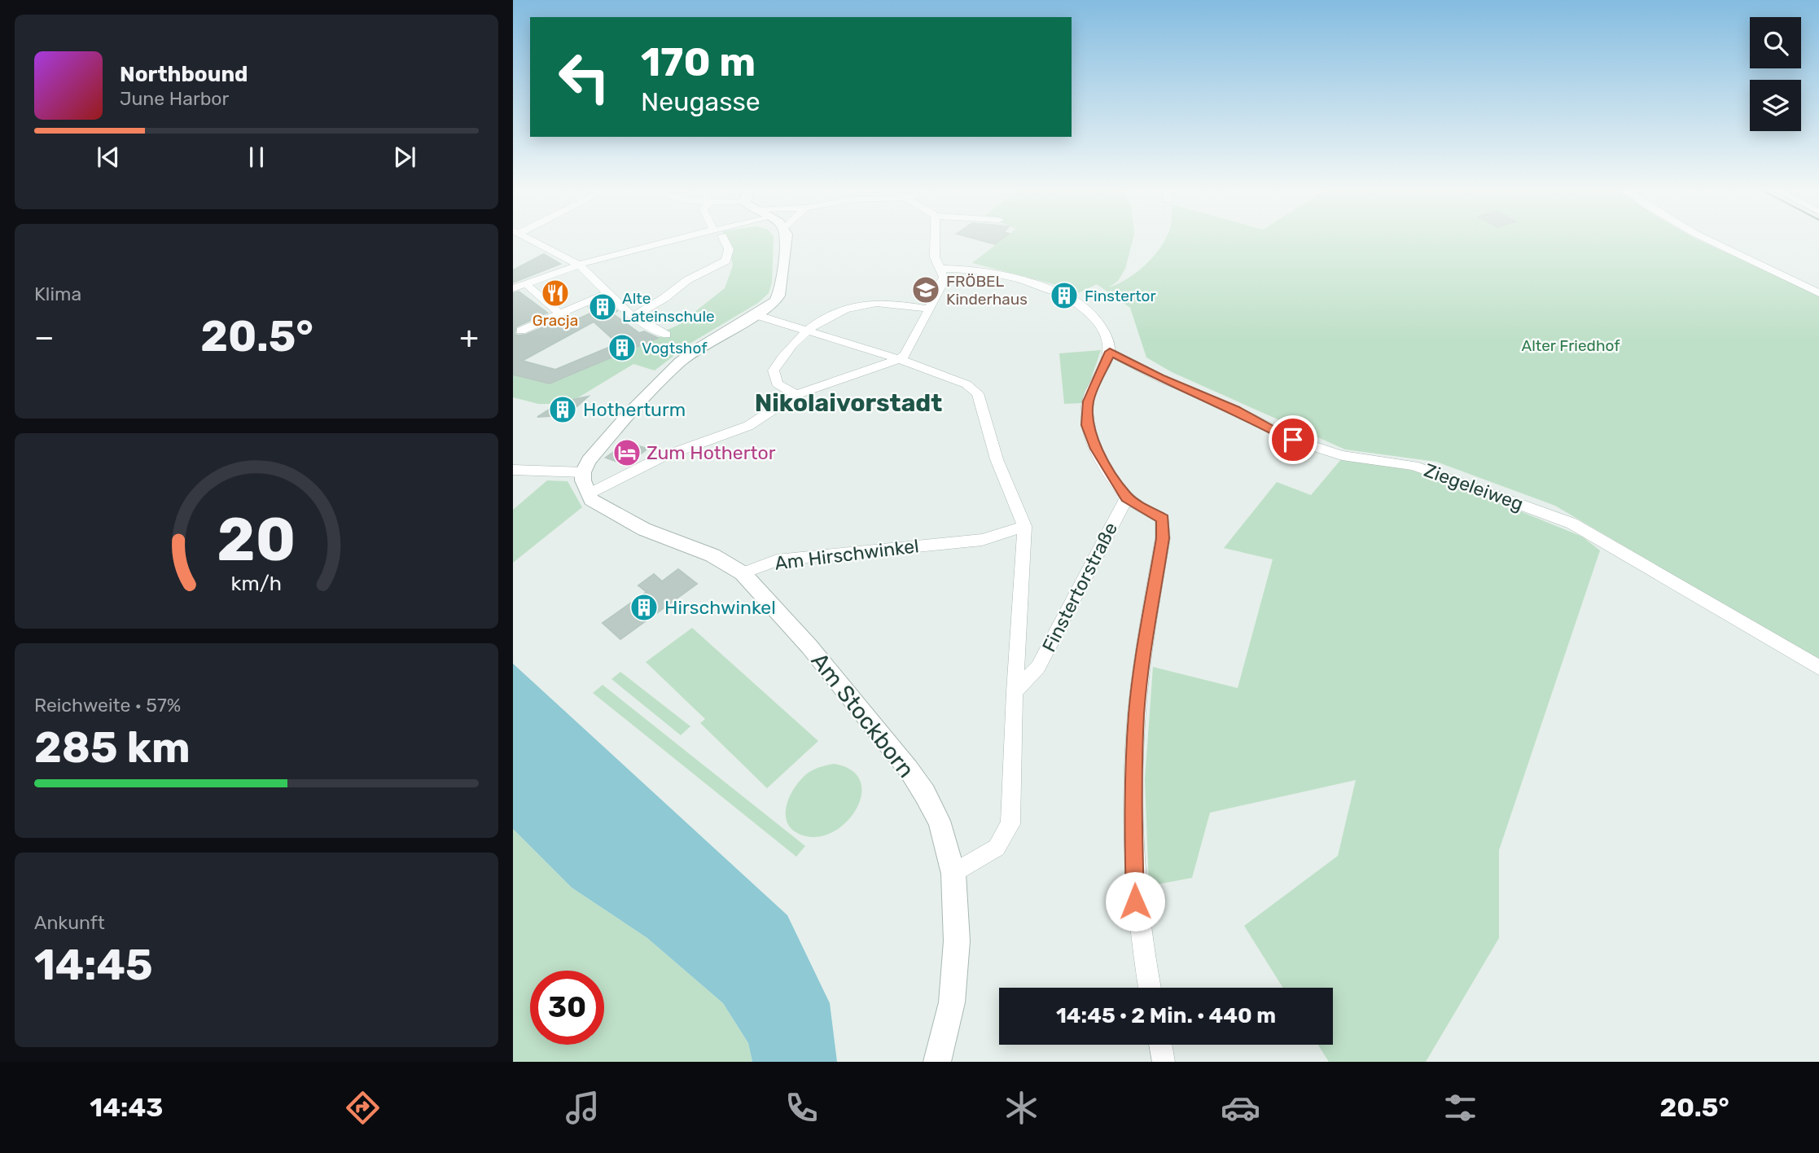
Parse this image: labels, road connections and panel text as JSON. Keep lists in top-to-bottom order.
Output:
{
  "streets": {
    "street": [
      "Ziegeleiweg",
      "Am Hirschwinkel",
      "Finstertorstraße",
      "Am Stockborn"
    ]
  },
  "crossings": [
    ["Am Hirschwinkel", "Am Stockborn"]
  ],
  "districts": ["Nikolaivorstadt"],
  "parks": ["Alter Friedhof"],
  "places": {
    "school or university": ["FRÖBEL Kinderhaus"],
    "restaurant": ["Gracja"],
    "building": [
      "Finstertor",
      "Alte Lateinschule",
      "Vogtshof",
      "Hotherturm",
      "Hirschwinkel"
    ],
    "hotel": ["Zum Hothertor"]
  },
  "page": {
    "turn": ["170 m", "Neugasse"],
    "song": ["Northbound", "June Harbor"],
    "tile": [
      "Klima",
      ["Reichweite · 57%", "285 km"],
      ["Ankunft", "14:45"]
    ],
    "heat": ["−", "20.5°", "+"],
    "limit": "30",
    "trip": "14:45 · 2 Min. · 440 m",
    "tabs": ["14:43", "20.5°"],
    "gauge": ["20", "km/h"]
  }
}
